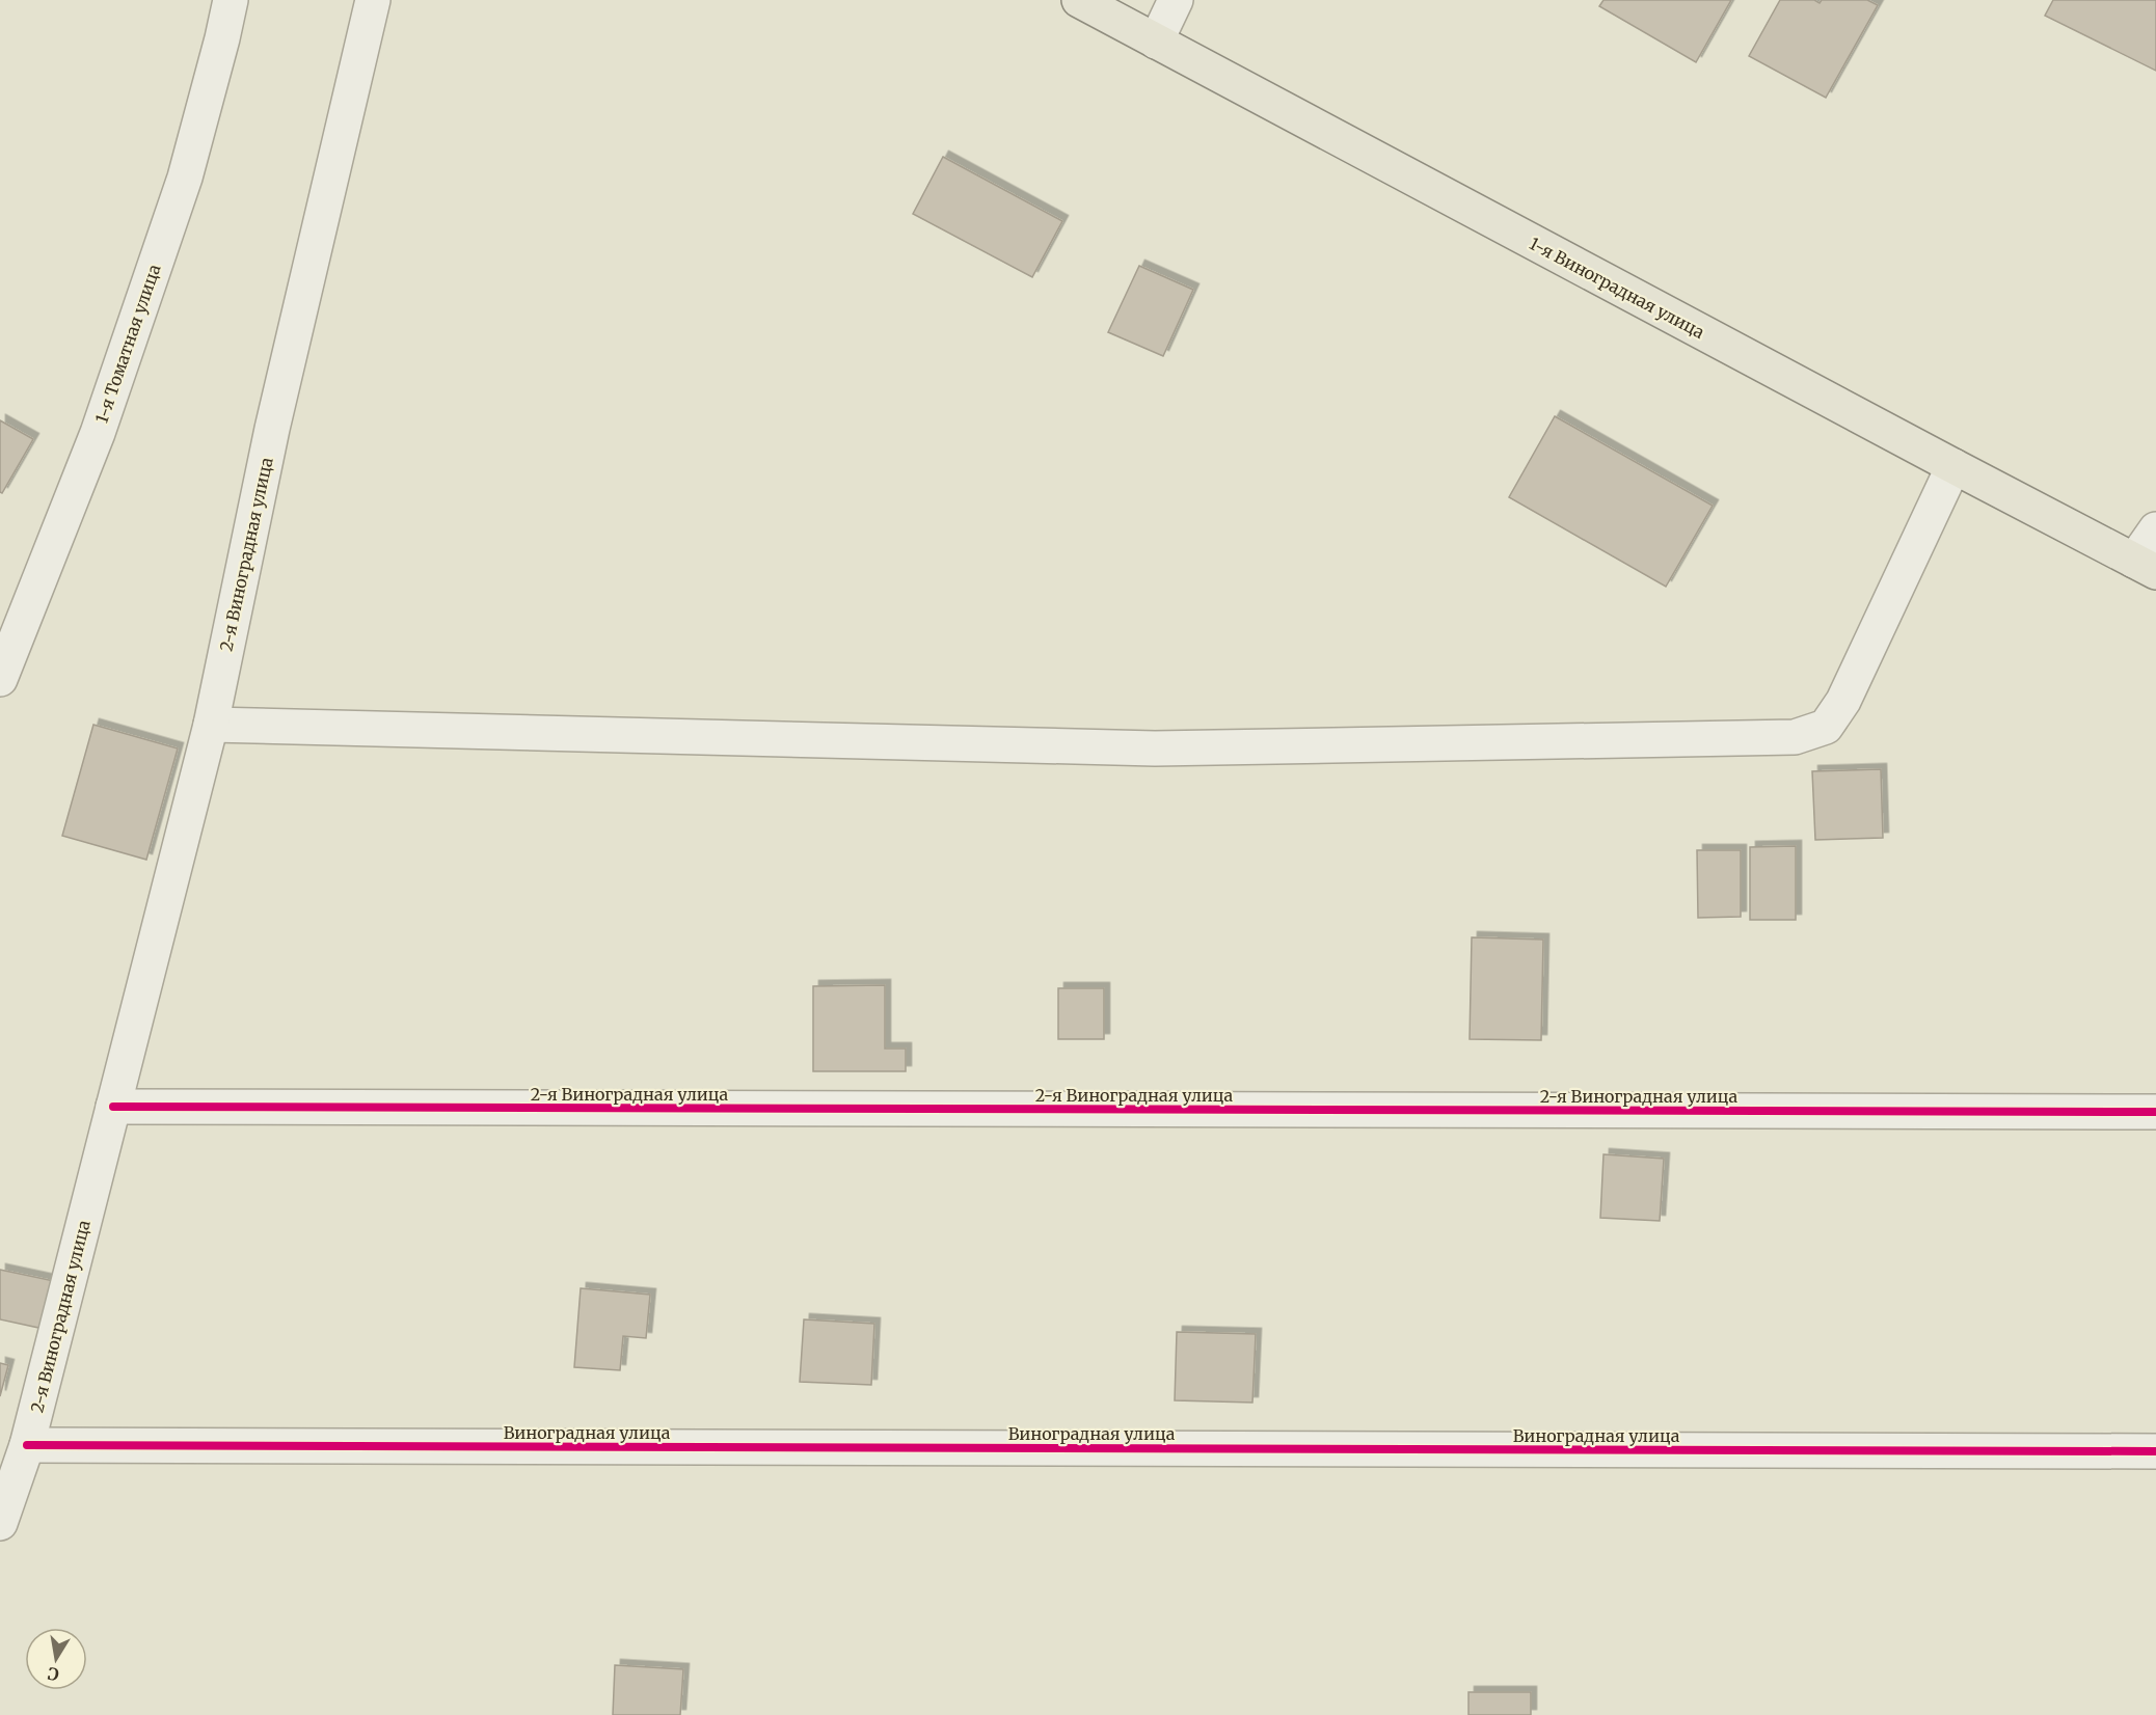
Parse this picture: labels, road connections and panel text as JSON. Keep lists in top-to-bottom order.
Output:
{
  "streets": {
    "main road": ["1-я Виноградная улица"],
    "street": ["1-я Томатная улица", "2-я Виноградная улица", "Виноградная улица"]
  },
  "crossings": [
    ["2-я Виноградная улица", "Виноградная улица"]
  ],
  "north": "bottom"
}
